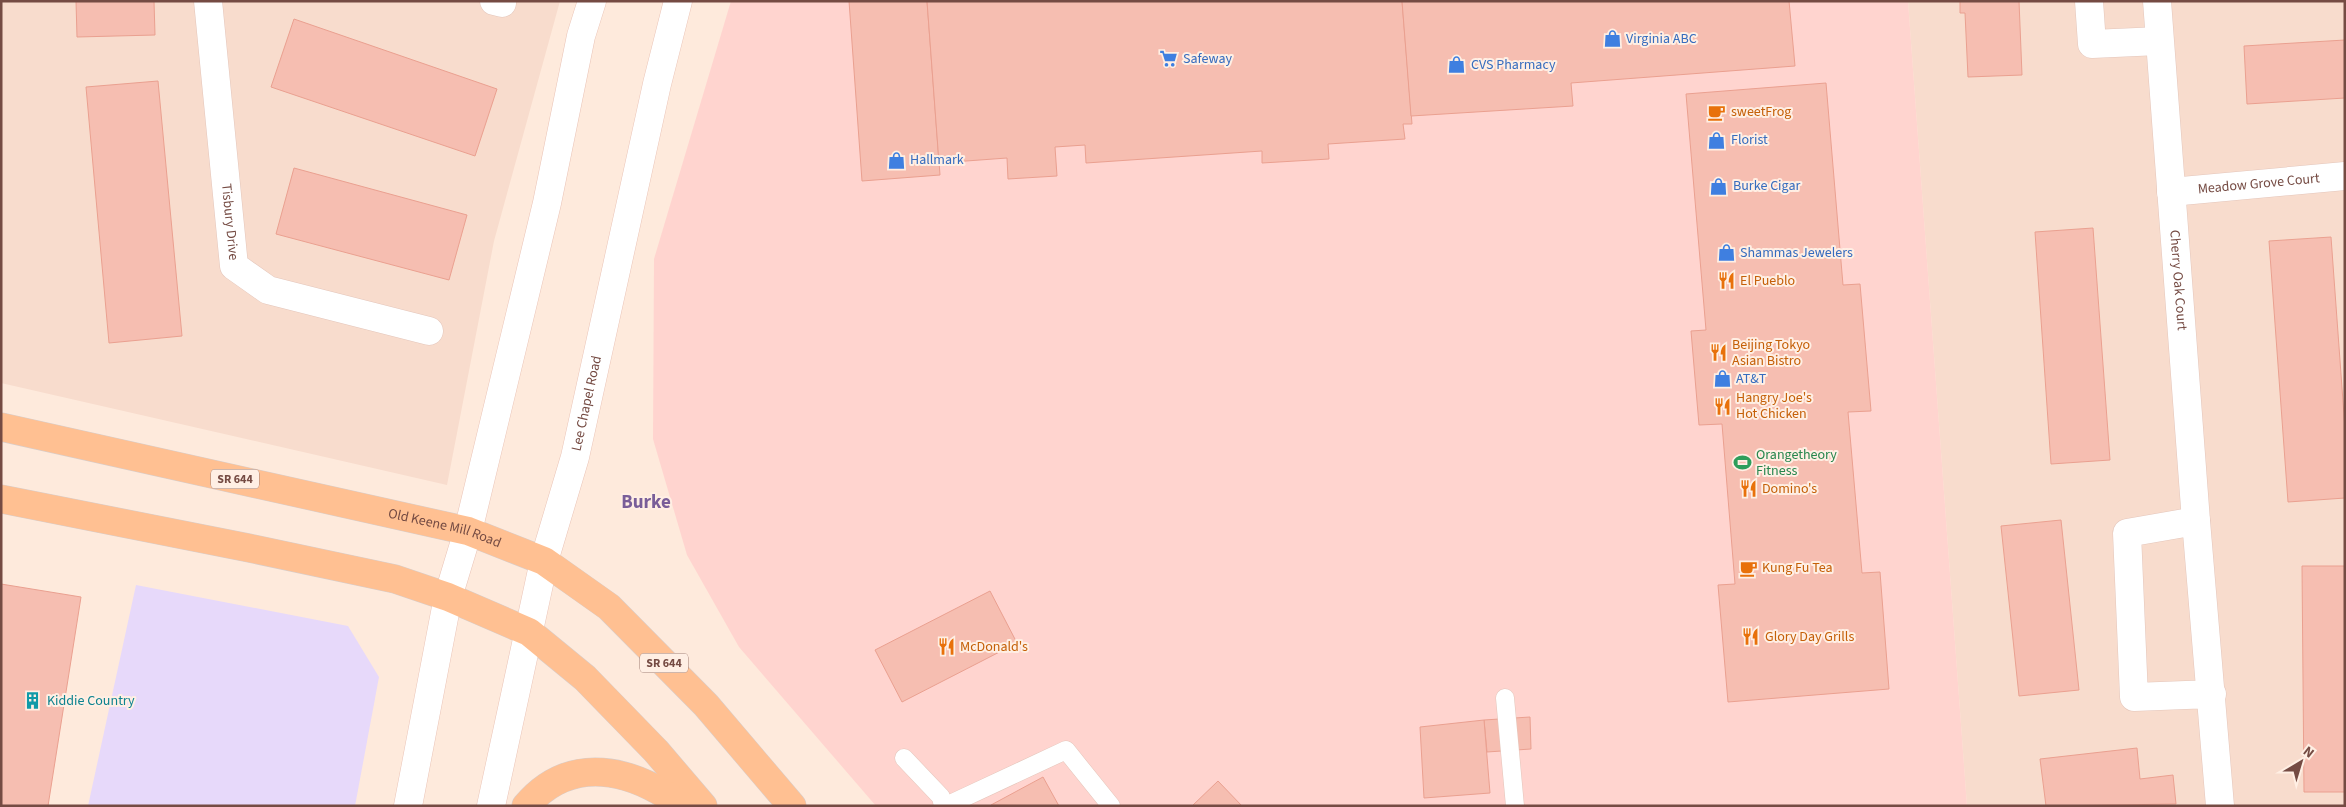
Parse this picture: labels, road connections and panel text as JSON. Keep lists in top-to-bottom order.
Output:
{
  "streets": {
    "main road": ["SR 644", "Old Keene Mill Road"],
    "street": [
      "Meadow Grove Court",
      "Tisbury Drive",
      "Cherry Oak Court",
      "Lee Chapel Road"
    ]
  },
  "crossings": [
    ["Meadow Grove Court", "Cherry Oak Court"],
    ["Lee Chapel Road", "Old Keene Mill Road"]
  ],
  "districts": ["Burke"],
  "places": {
    "shop": [
      "Virginia ABC",
      "CVS Pharmacy",
      "Florist",
      "Hallmark",
      "Burke Cigar",
      "Shammas Jewelers",
      "AT&T"
    ],
    "supermarket": ["Safeway"],
    "cafe": ["sweetFrog", "Kung Fu Tea"],
    "restaurant": [
      "El Pueblo",
      "Beijing Tokyo Asian Bistro",
      "Hangry Joe's Hot Chicken",
      "Domino's",
      "Glory Day Grills",
      "McDonald's"
    ],
    "sports": ["Orangetheory Fitness"],
    "building": ["Kiddie Country"]
  },
  "north": "top right"
}
